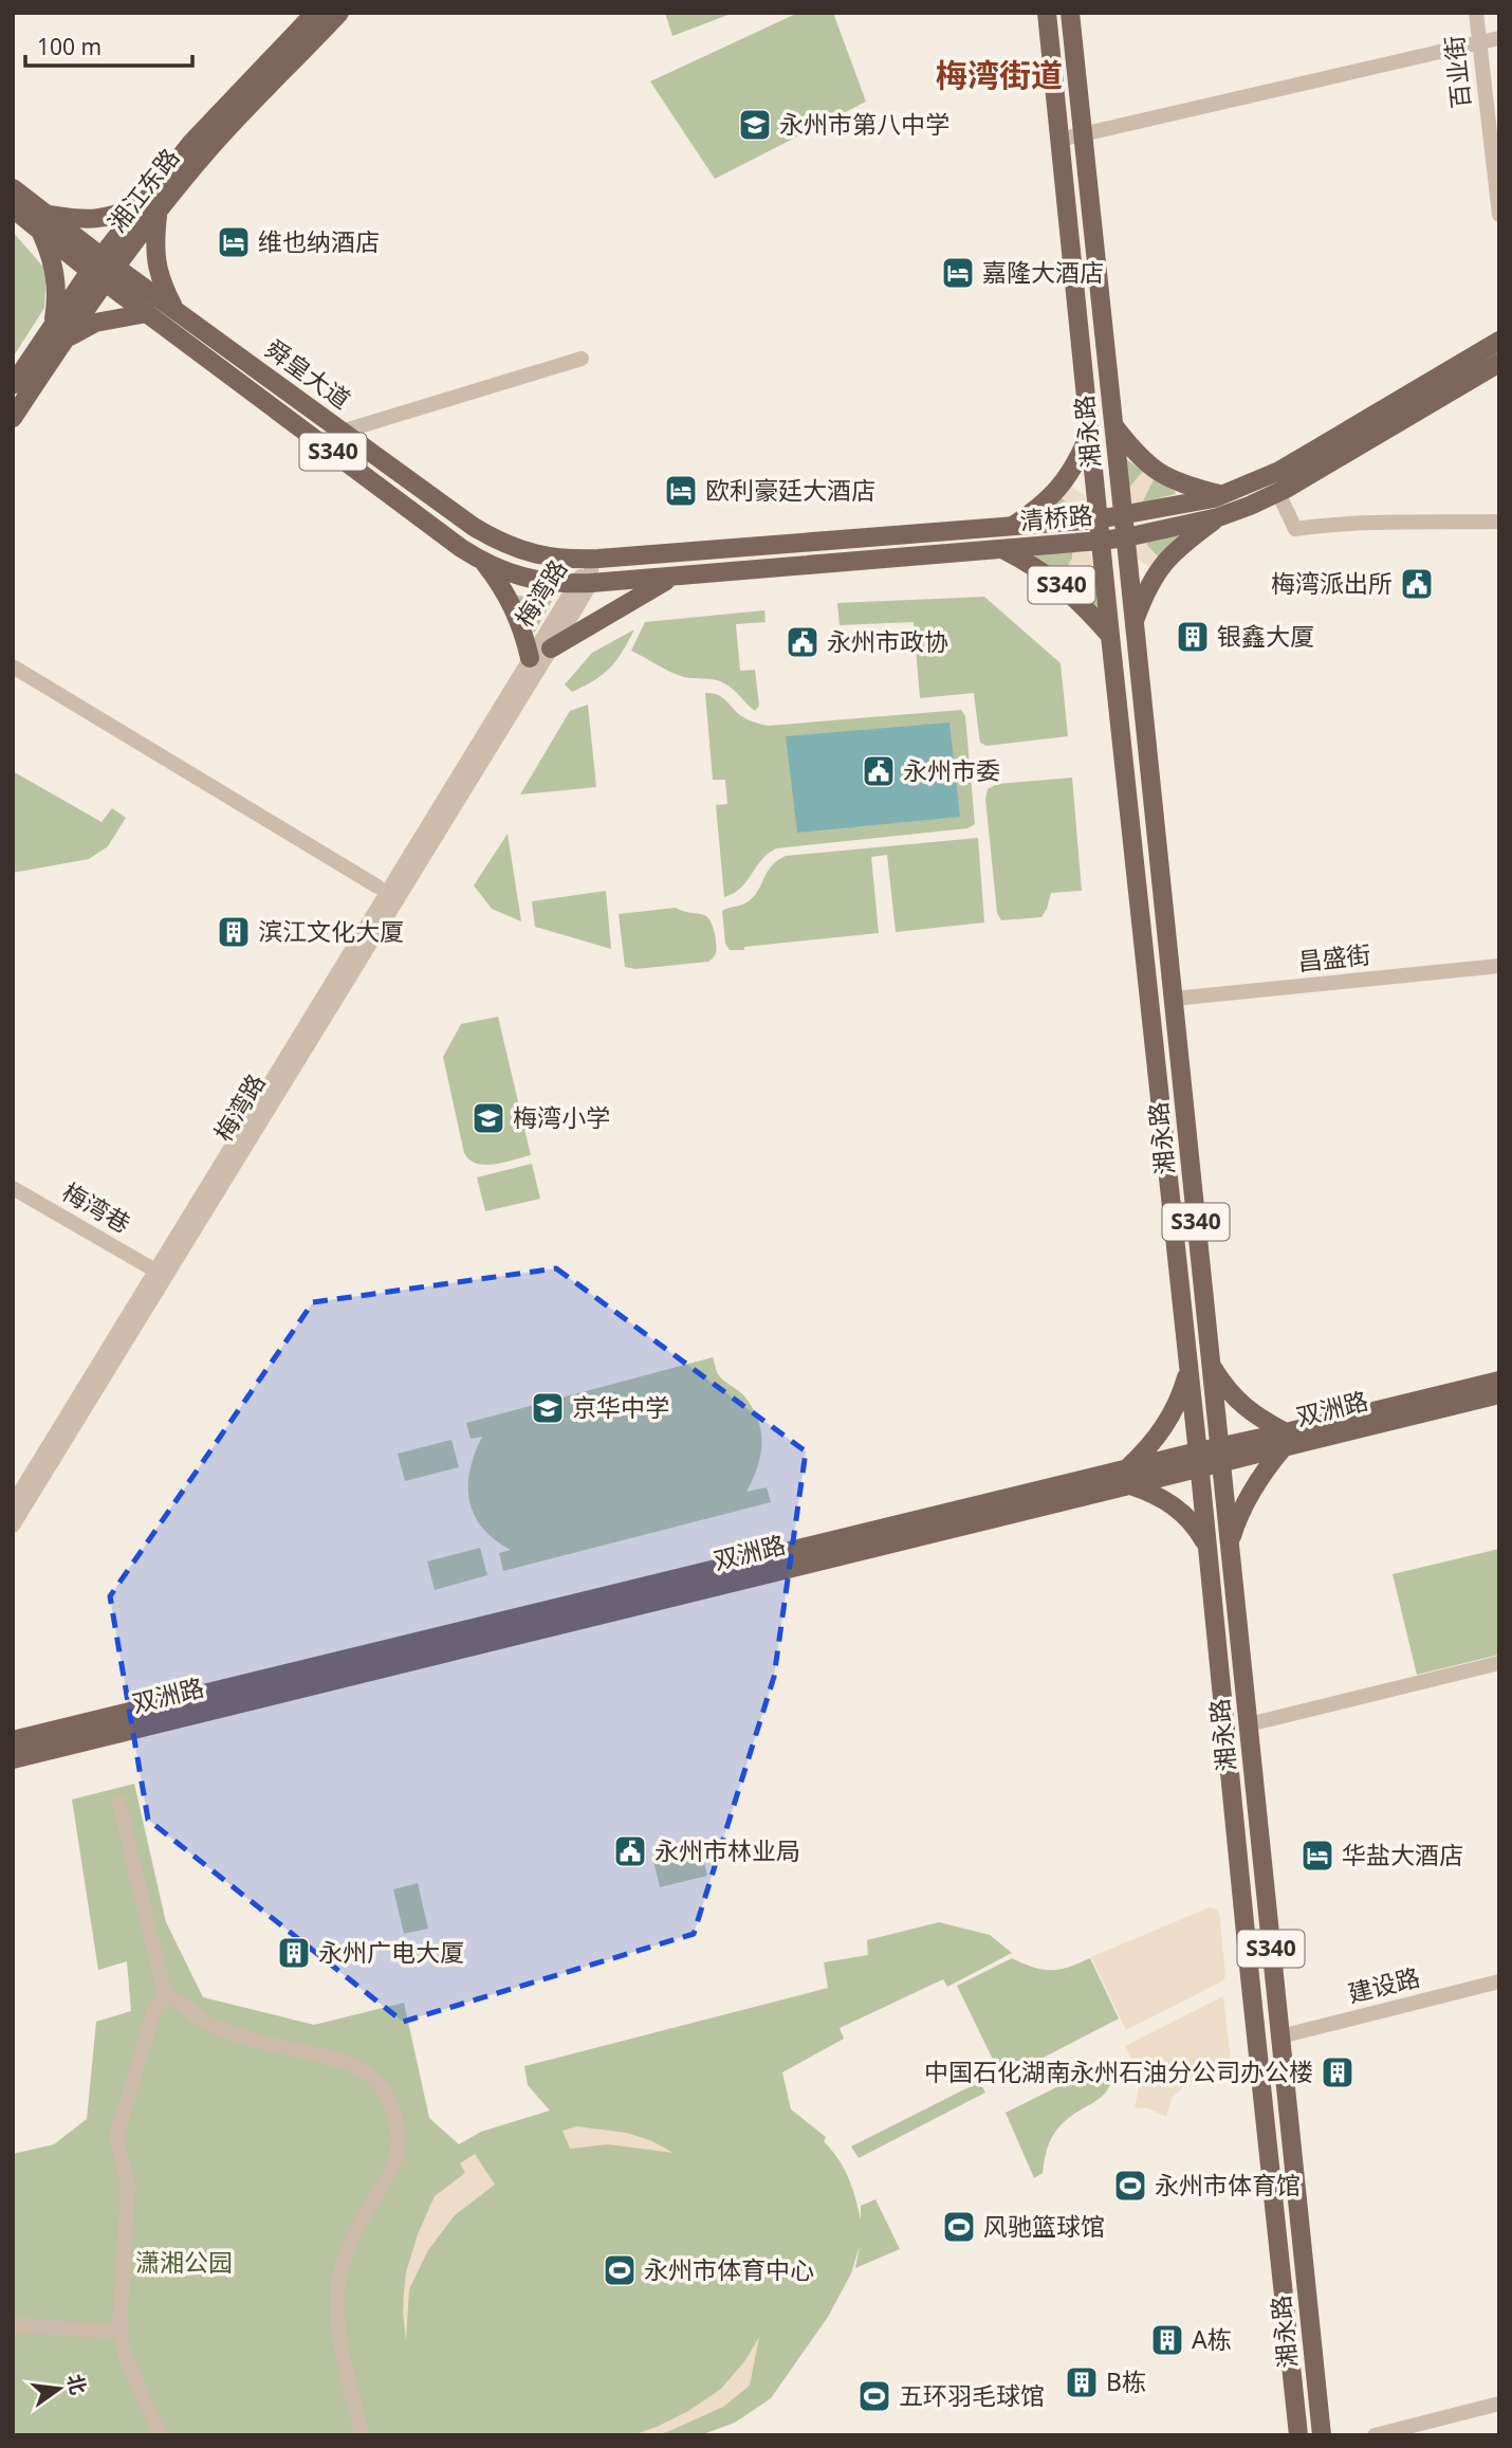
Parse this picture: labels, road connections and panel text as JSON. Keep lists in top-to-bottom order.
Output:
{
  "streets": {
    "main road": [
      "湘江东路",
      "舜皇大道",
      "湘永路",
      "S340",
      "清桥路",
      "双洲路"
    ],
    "street": [
      "百业街",
      "梅湾路",
      "昌盛街",
      "梅湾巷",
      "建设路"
    ]
  },
  "crossings": [
    ["湘江东路", "舜皇大道"],
    ["舜皇大道", "清桥路"],
    ["舜皇大道", "梅湾路"],
    ["湘永路", "S340"],
    ["湘永路", "清桥路"],
    ["湘永路", "昌盛街"],
    ["湘永路", "双洲路"],
    ["湘永路", "建设路"],
    ["S340", "清桥路"],
    ["清桥路", "梅湾路"],
    ["梅湾路", "梅湾巷"]
  ],
  "districts": ["梅湾街道"],
  "parks": ["潇湘公园"],
  "places": {
    "school or university": ["永州市第八中学", "梅湾小学", "京华中学"],
    "hotel": [
      "维也纳酒店",
      "嘉隆大酒店",
      "欧利豪廷大酒店",
      "华盐大酒店"
    ],
    "public building": [
      "梅湾派出所",
      "永州市政协",
      "永州市委",
      "永州市林业局"
    ],
    "building": [
      "银鑫大厦",
      "滨江文化大厦",
      "永州广电大厦",
      "中国石化湖南永州石油分公司办公楼",
      "A栋",
      "B栋"
    ],
    "sports": [
      "永州市体育馆",
      "风驰篮球馆",
      "永州市体育中心",
      "五环羽毛球馆"
    ]
  },
  "scale_bar": "100 m",
  "north": "right"
}
